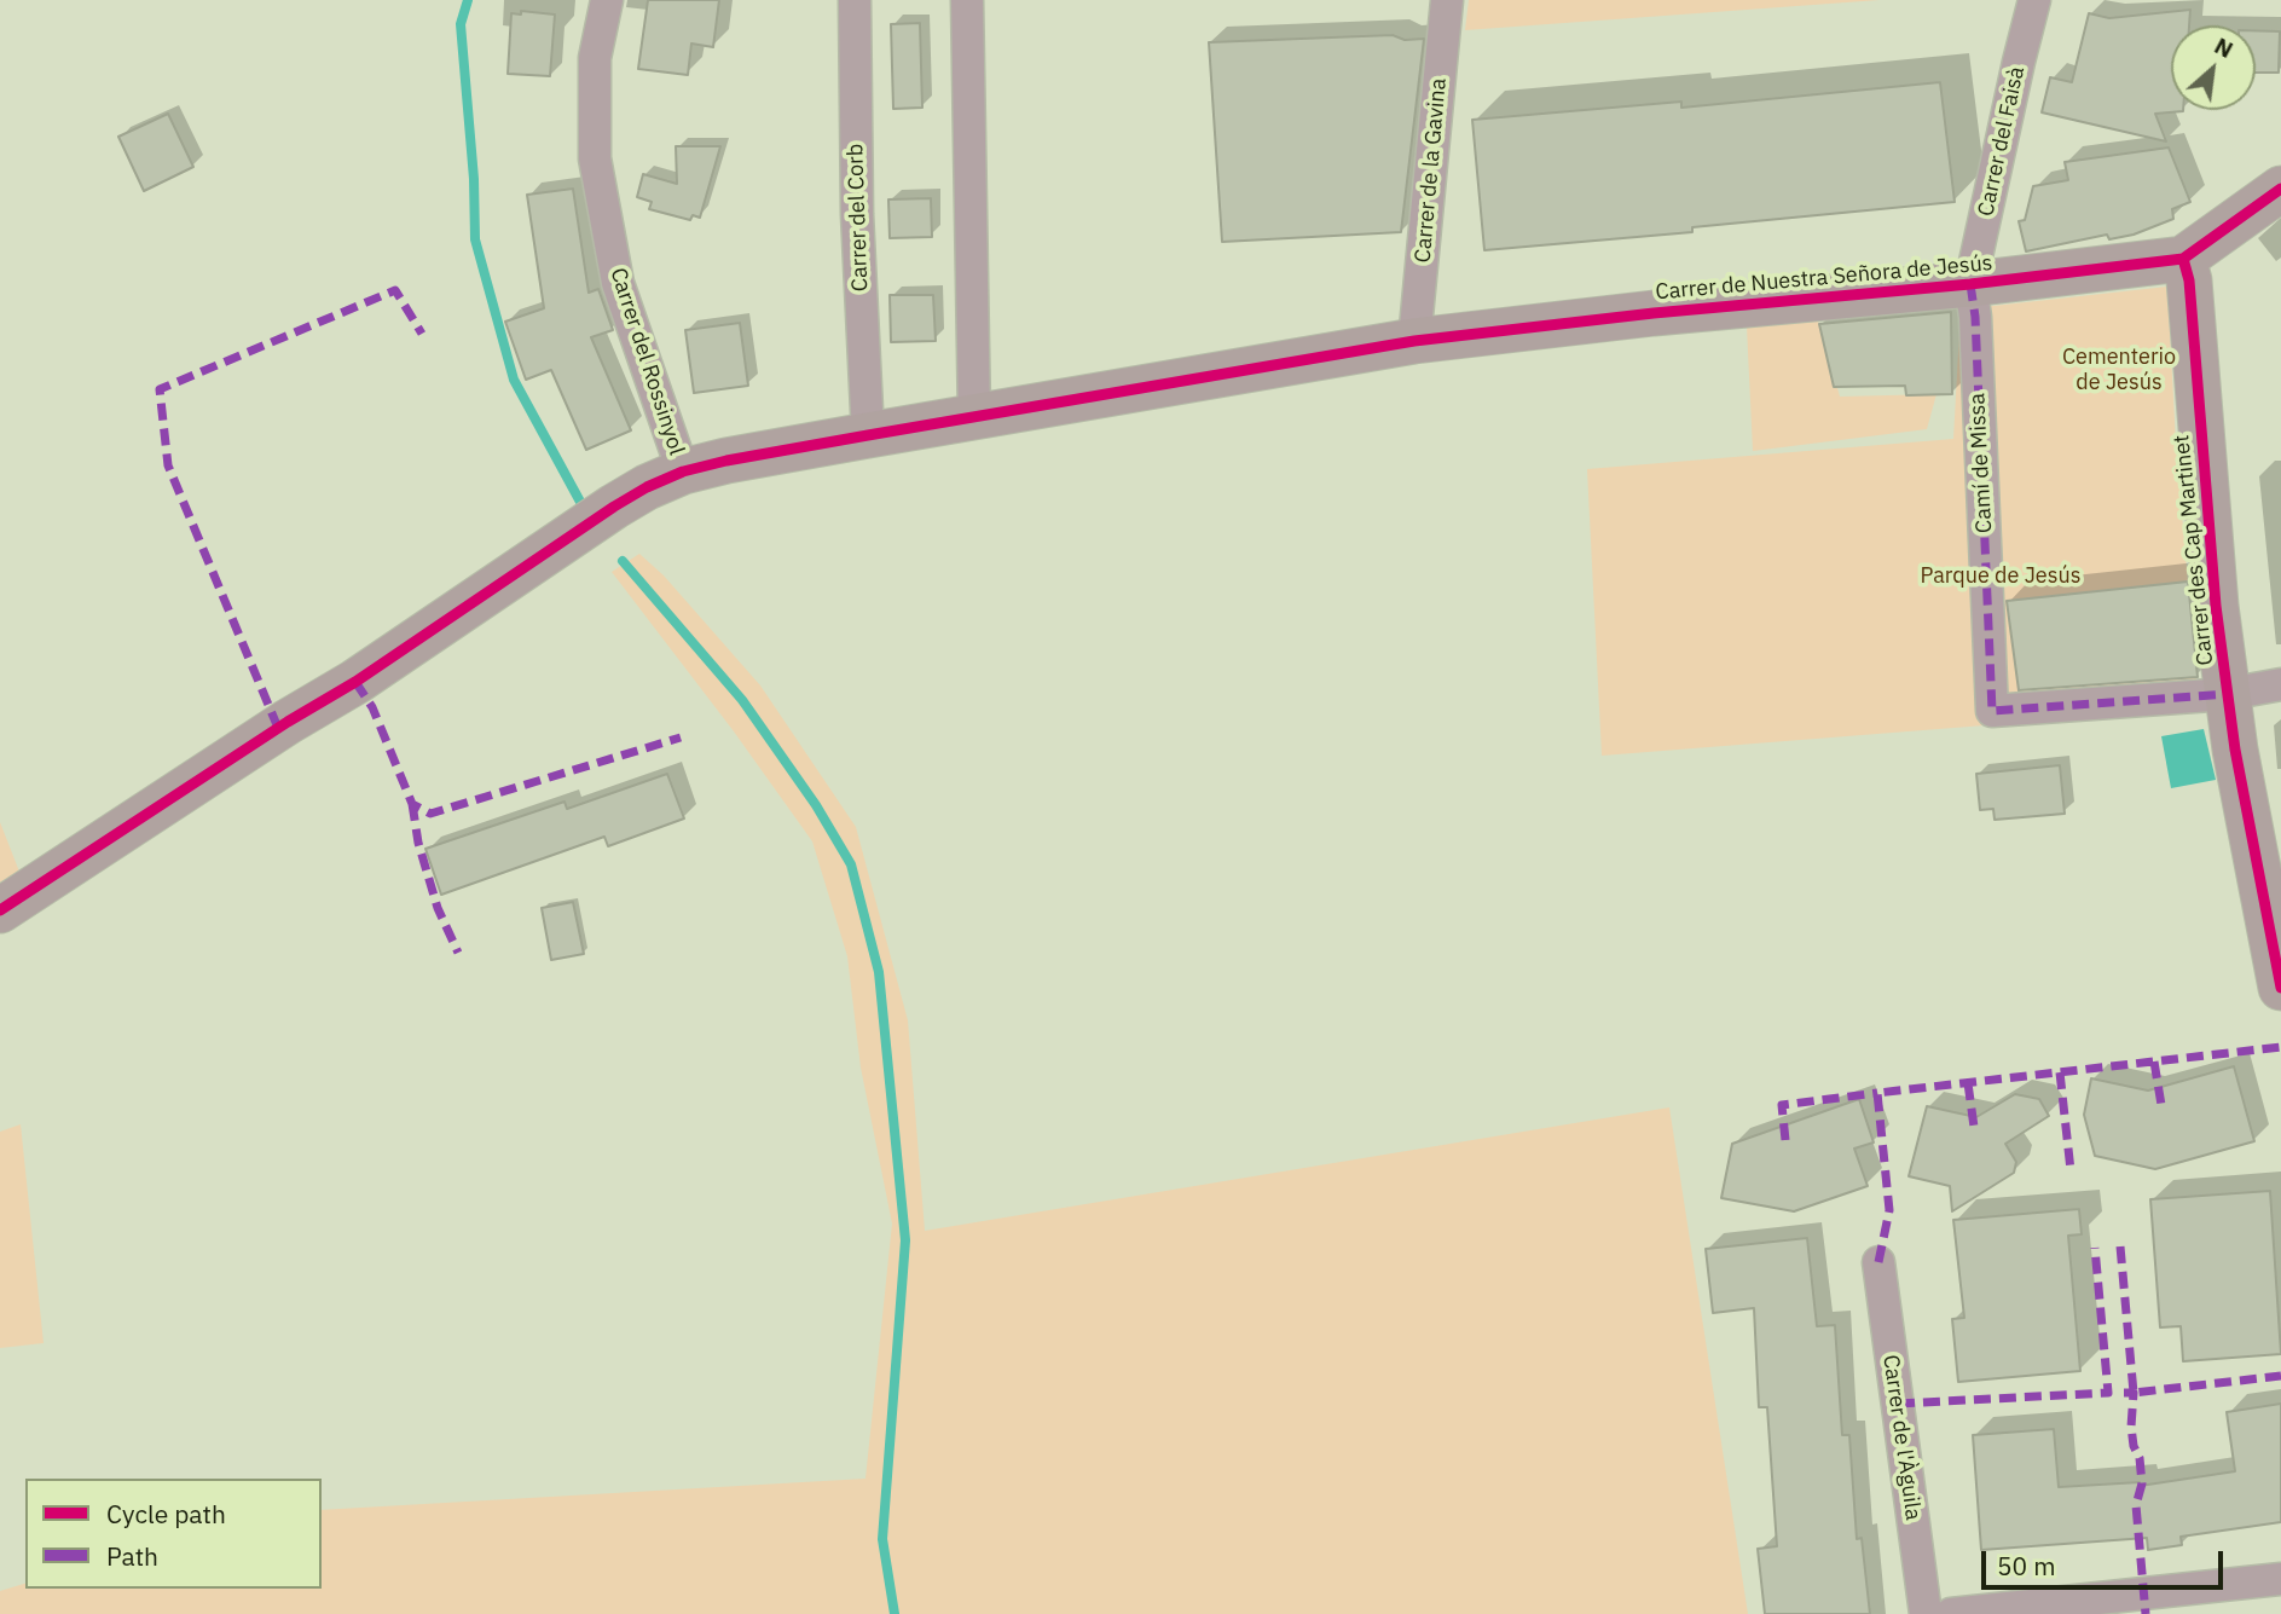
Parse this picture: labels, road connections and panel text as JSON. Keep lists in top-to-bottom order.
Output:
{
  "streets": {
    "street": [
      "Carrer del Faisà",
      "Carrer de la Gavina",
      "Carrer del Corb",
      "Carrer de Nuestra Señora de Jesús",
      "Carrer del Rossinyol",
      "Camí de Missa",
      "Carrer des Cap Martinet",
      "Carrer de l'Àguila"
    ]
  },
  "crossings": [
    ["Carrer del Faisà", "Carrer de Nuestra Señora de Jesús"],
    ["Carrer del Faisà", "Camí de Missa"],
    ["Carrer de la Gavina", "Carrer de Nuestra Señora de Jesús"],
    ["Carrer del Corb", "Carrer de Nuestra Señora de Jesús"],
    ["Carrer de Nuestra Señora de Jesús", "Carrer del Rossinyol"],
    ["Carrer de Nuestra Señora de Jesús", "Camí de Missa"],
    ["Carrer de Nuestra Señora de Jesús", "Carrer des Cap Martinet"],
    ["Camí de Missa", "Carrer des Cap Martinet"]
  ],
  "parks": ["Cementerio de Jesús", "Parque de Jesús"],
  "legend": ["Cycle path", "Path"],
  "scale_bar": "50 m",
  "north": "top right"
}
